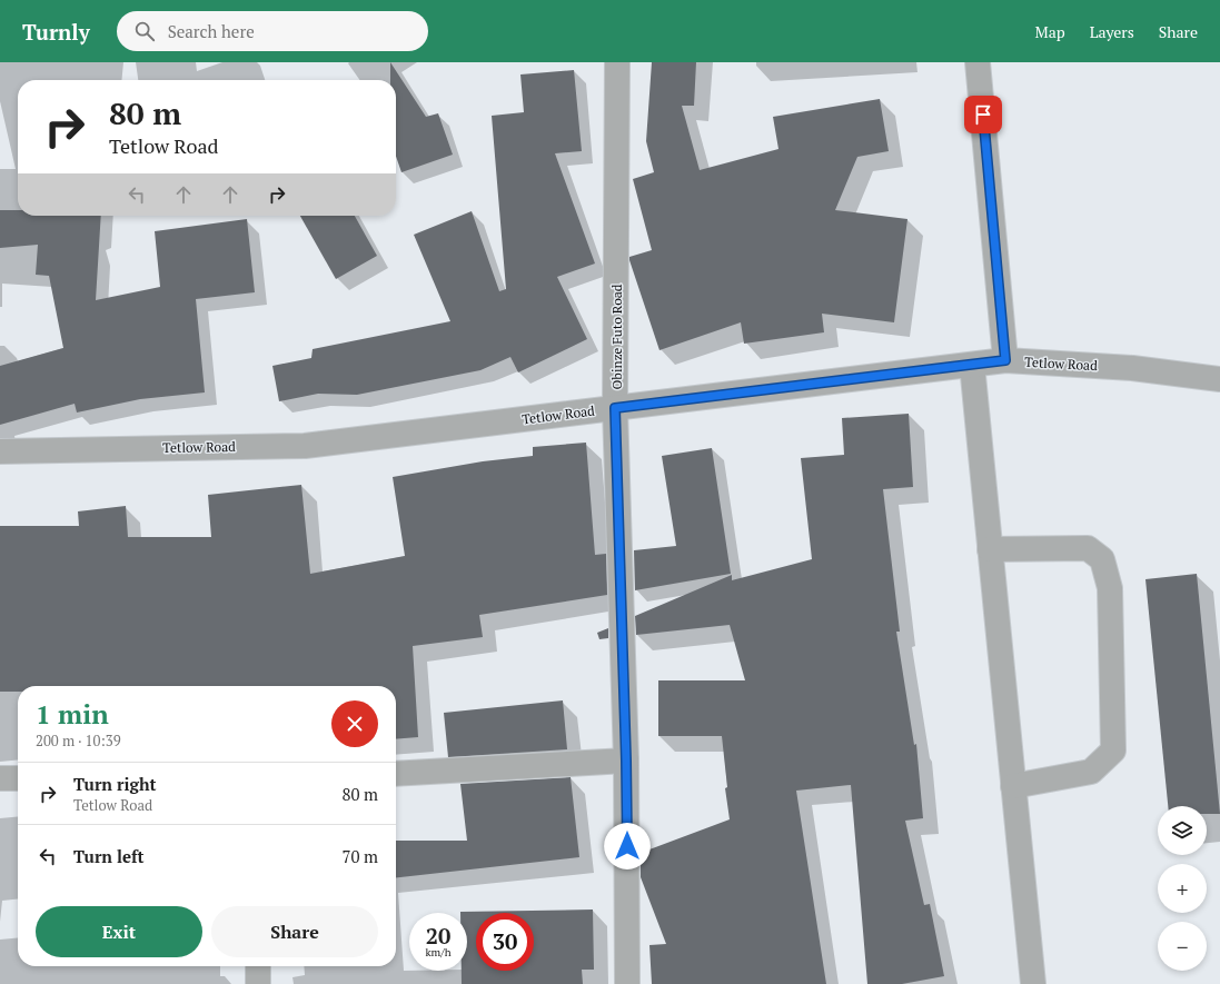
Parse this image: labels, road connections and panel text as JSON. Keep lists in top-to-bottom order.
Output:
{
  "streets": {
    "street": ["Obinze Futo Road", "Tetlow Road"]
  },
  "crossings": [
    ["Obinze Futo Road", "Tetlow Road"]
  ],
  "page": {
    "header": "Turnly",
    "search": "Search here",
    "nav": ["Map", "Layers", "Share"],
    "turn": ["80 m", "Tetlow Road"],
    "heading": ["1 min", "200 m · 10:39"],
    "list": [
      {
        "name": "Turn right",
        "note": "Tetlow Road",
        "value": "80 m"
      },
      {
        "name": "Turn left",
        "value": "70 m"
      }
    ],
    "map_buttons": ["+", "−"],
    "buttons": ["Exit", "Share"],
    "speed": "20 km/h",
    "limit": "30"
  }
}
